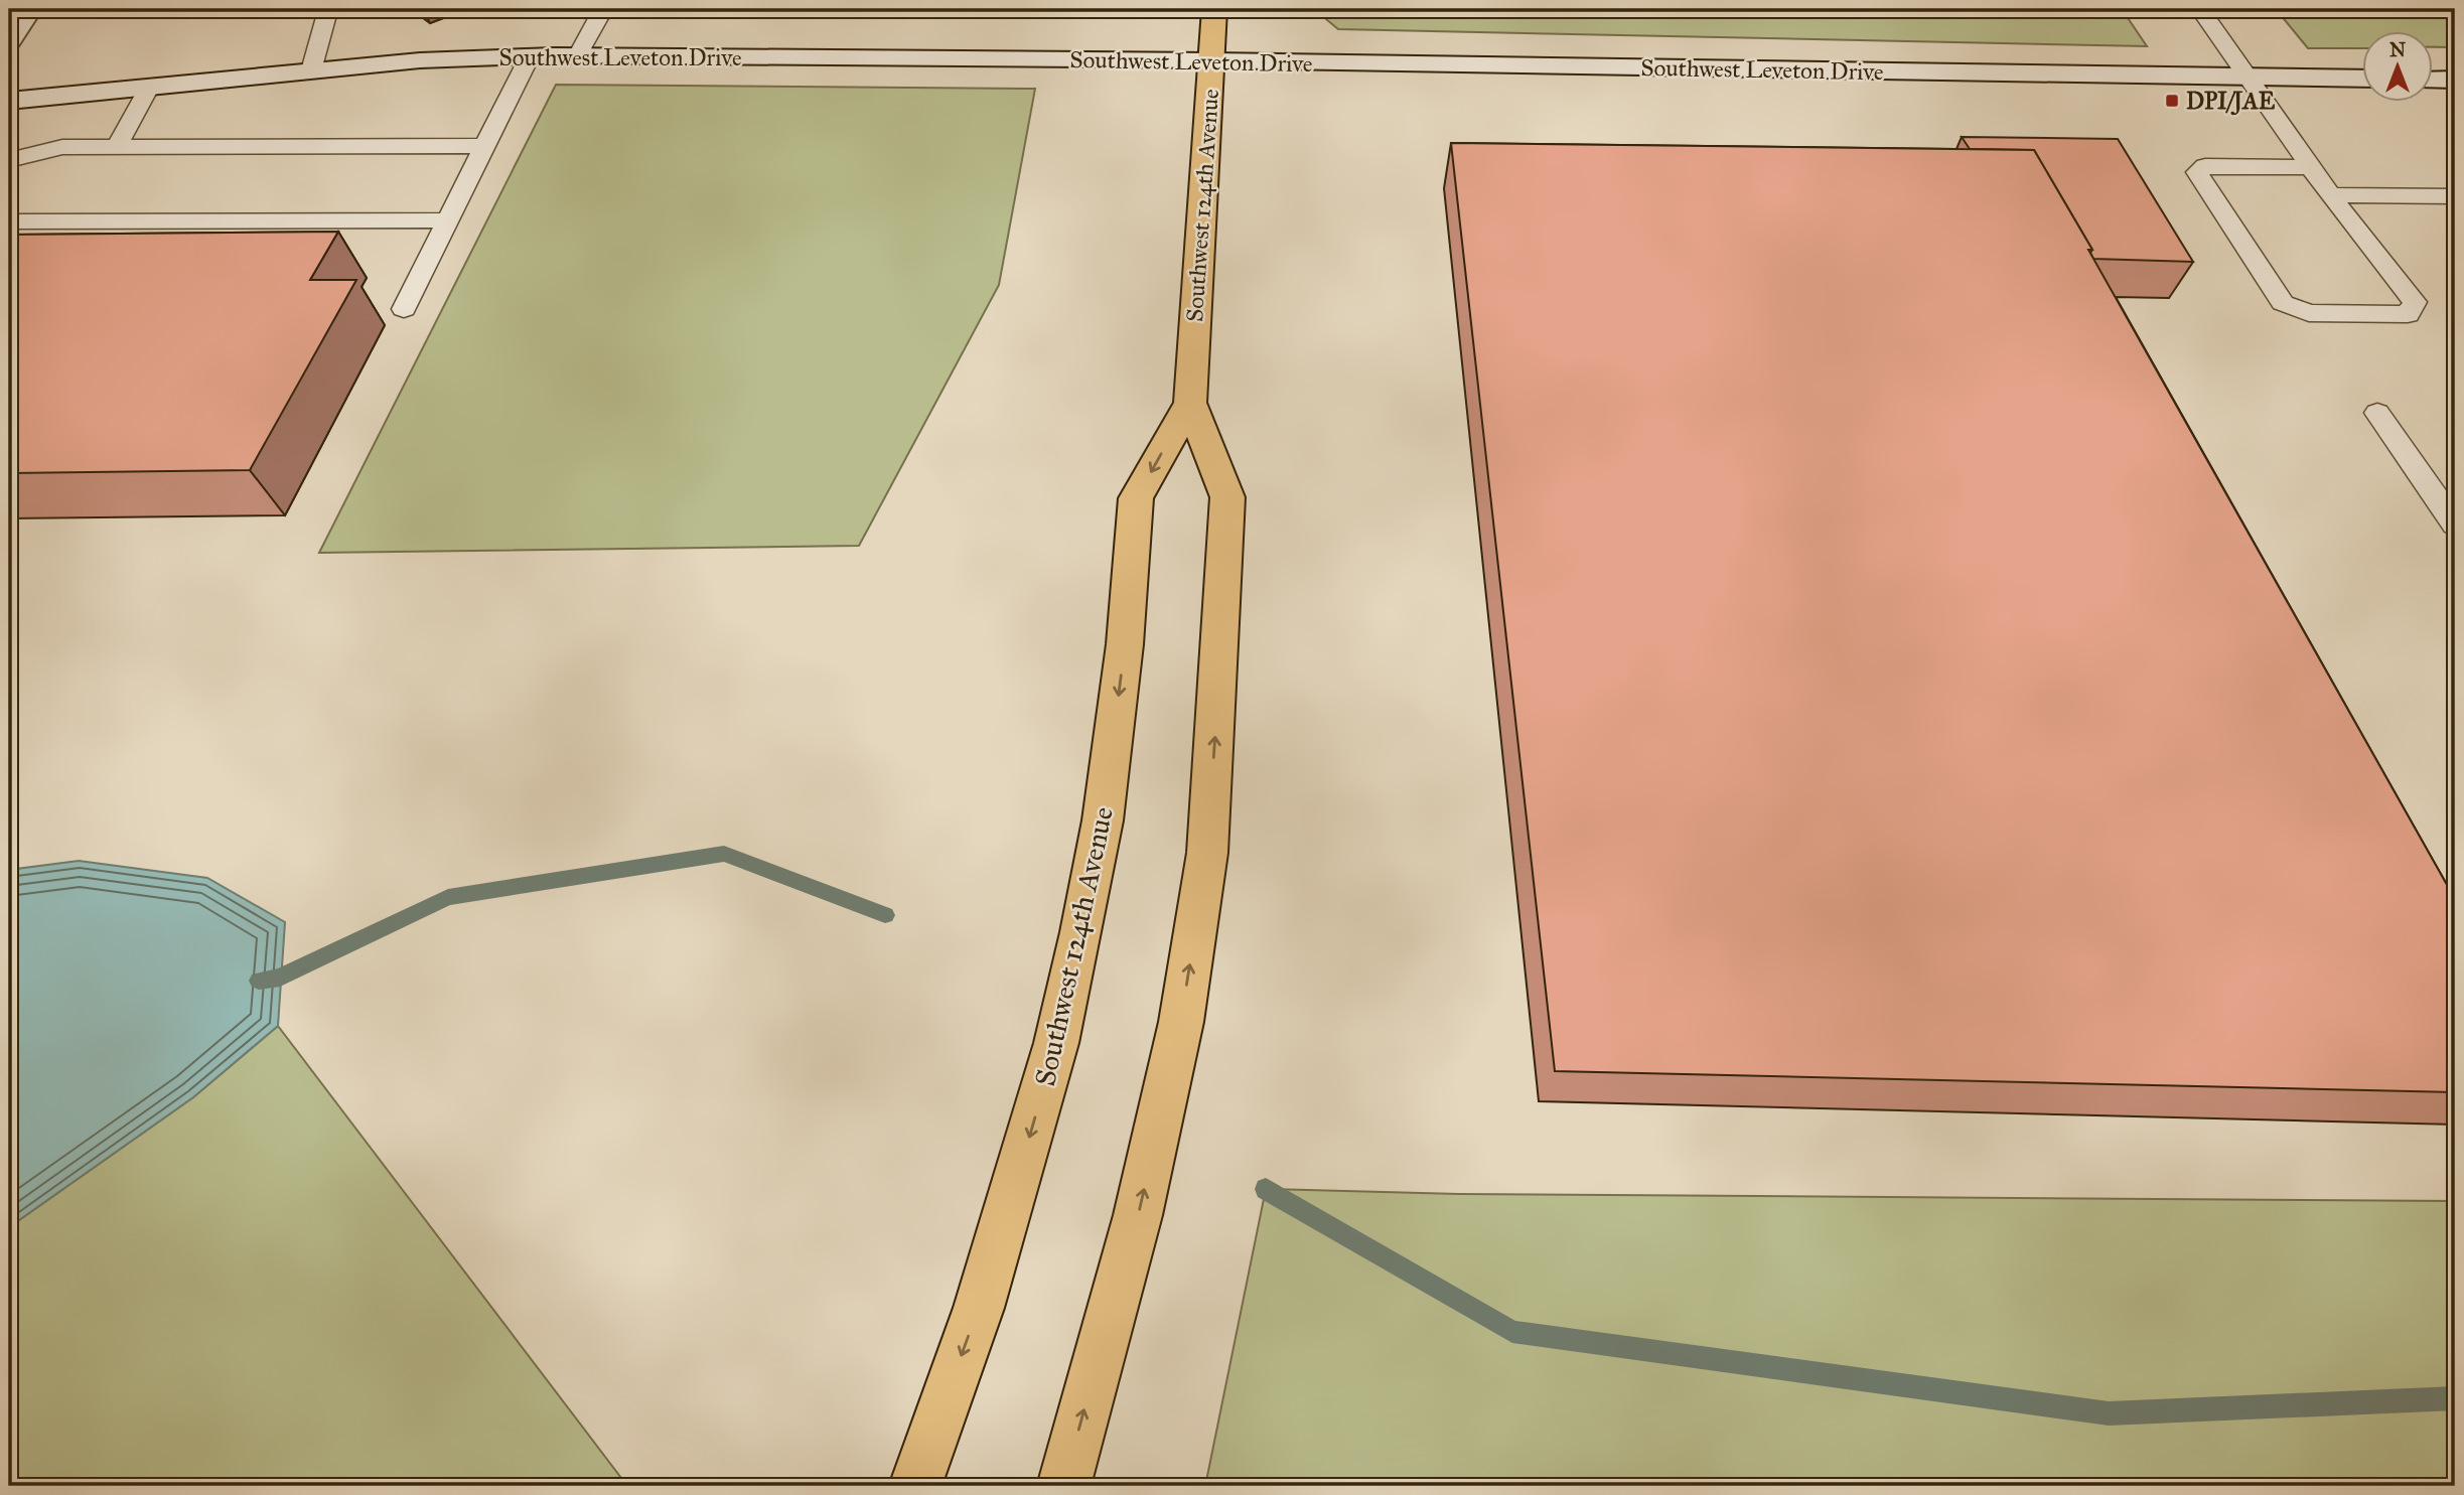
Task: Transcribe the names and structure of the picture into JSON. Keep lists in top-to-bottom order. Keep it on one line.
{"streets":{"main road":["Southwest 124th Avenue"],"street":["Southwest Leveton Drive"]},"crossings":[["Southwest Leveton Drive","Southwest 124th Avenue"]],"places":{"transit":["DPI/JAE"]},"north":"top"}
